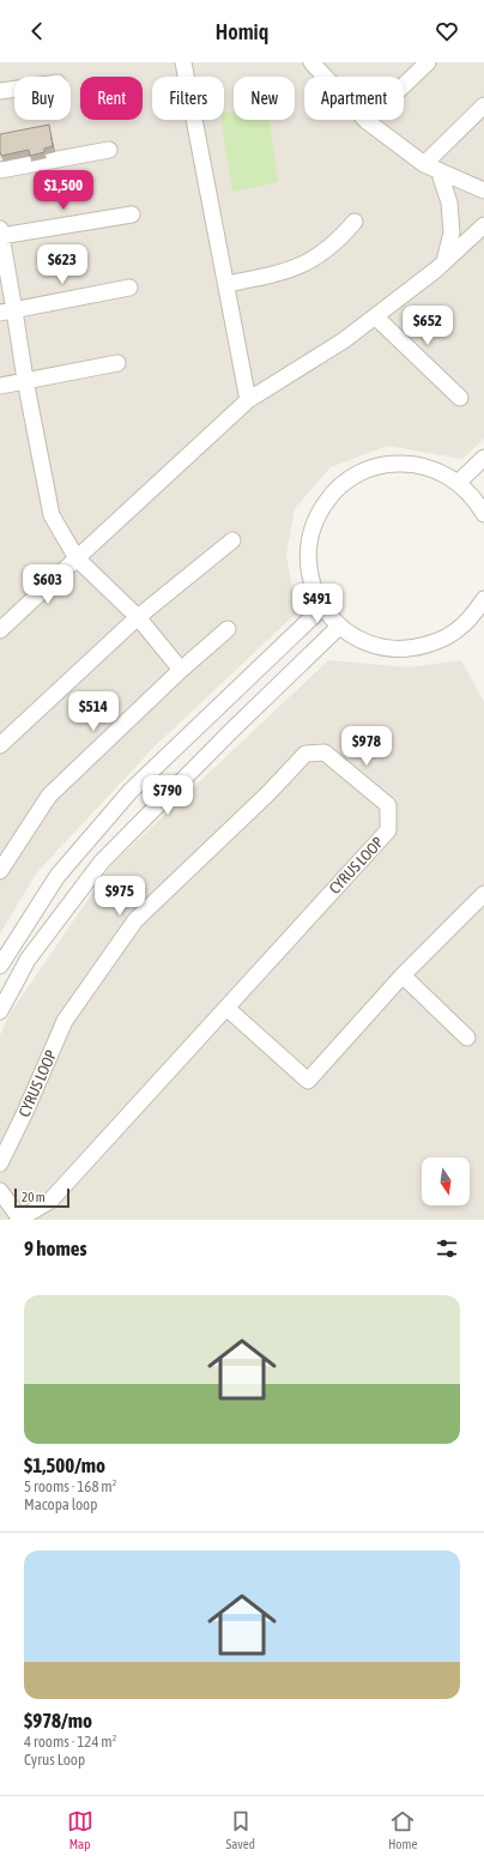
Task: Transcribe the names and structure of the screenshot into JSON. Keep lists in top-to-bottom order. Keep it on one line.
{"streets":{"street":["CYRUS LOOP"]},"scale_bar":"20 m","north":"bottom","page":{"header":"Homiq","chip":["Buy","Rent","Filters","New","Apartment"],"price":["$1,500","$623","$652","$603","$491","$514","$978","$790","$975"],"scale":"20 m","heading":"9 homes","list":[{"name":"$1,500/mo","note":"5 rooms · 168 m² · Macopa loop"},{"name":"$978/mo","note":"4 rooms · 124 m² · Cyrus Loop"}],"tabs":["Map","Saved","Home"]}}
